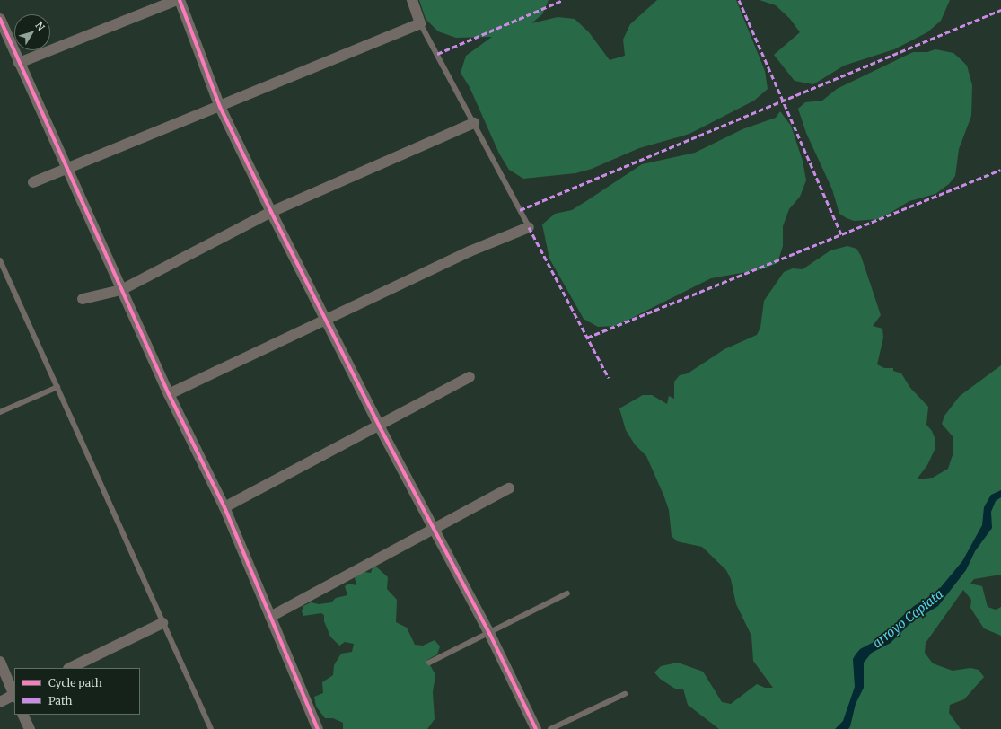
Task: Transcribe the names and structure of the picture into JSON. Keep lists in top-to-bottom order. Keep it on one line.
{"water":["arroyo Capiata"],"legend":["Cycle path","Path"],"north":"top right"}
